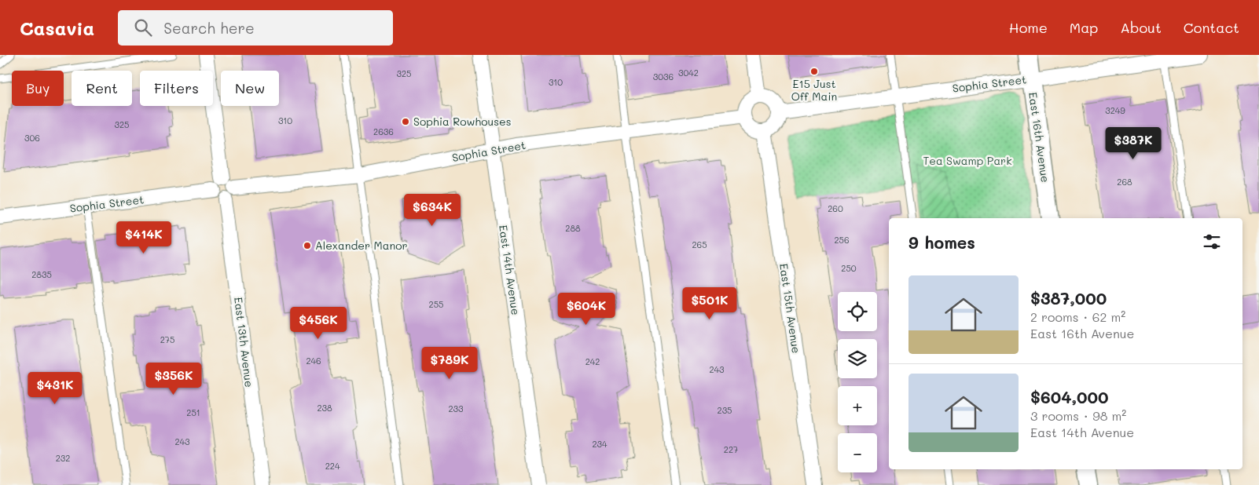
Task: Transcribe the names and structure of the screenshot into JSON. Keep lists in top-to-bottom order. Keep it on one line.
{"streets":{"street":["Sophia Street","East 16th Avenue","East 14th Avenue","East 15th Avenue","East 13th Avenue"]},"crossings":[["Sophia Street","East 16th Avenue"],["Sophia Street","East 14th Avenue"],["Sophia Street","East 15th Avenue"],["Sophia Street","East 13th Avenue"]],"parks":["Tea Swamp Park"],"places":["E15 Just Off Main","Sophia Rowhouses","Alexander Manor"],"house_numbers":["3042","325","3036","310","3249","310","325","2636","306","268","260","288","256","265","250","2835","255","275","246","242","243","238","233","235","251","243","234","227","232","224"],"page":{"header":"Casavia","search":"Search here","nav":["Home","Map","About","Contact"],"chip":["Buy","Rent","Filters","New"],"price":["$387K","$634K","$414K","$501K","$604K","$456K","$789K","$356K","$431K"],"heading":"9 homes","list":[{"name":"$387,000","note":"2 rooms · 62 m² · East 16th Avenue"},{"name":"$604,000","note":"3 rooms · 98 m² · East 14th Avenue"}],"map_buttons":["+","−"]}}
